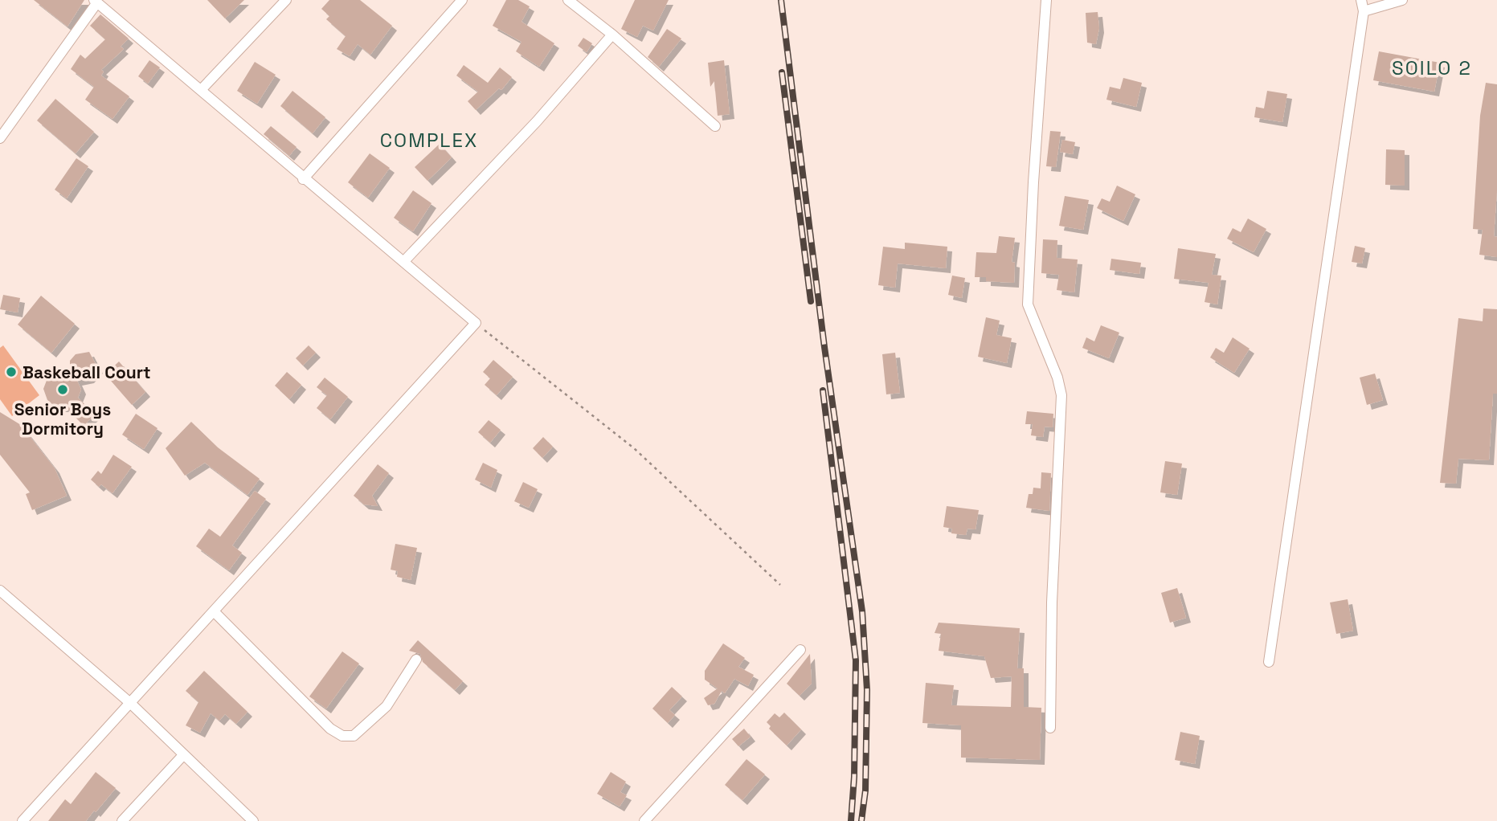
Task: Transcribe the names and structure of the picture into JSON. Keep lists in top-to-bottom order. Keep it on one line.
{"districts":["SOILO 2","COMPLEX"],"places":["Baskeball Court","Senior Boys Dormitory"]}
